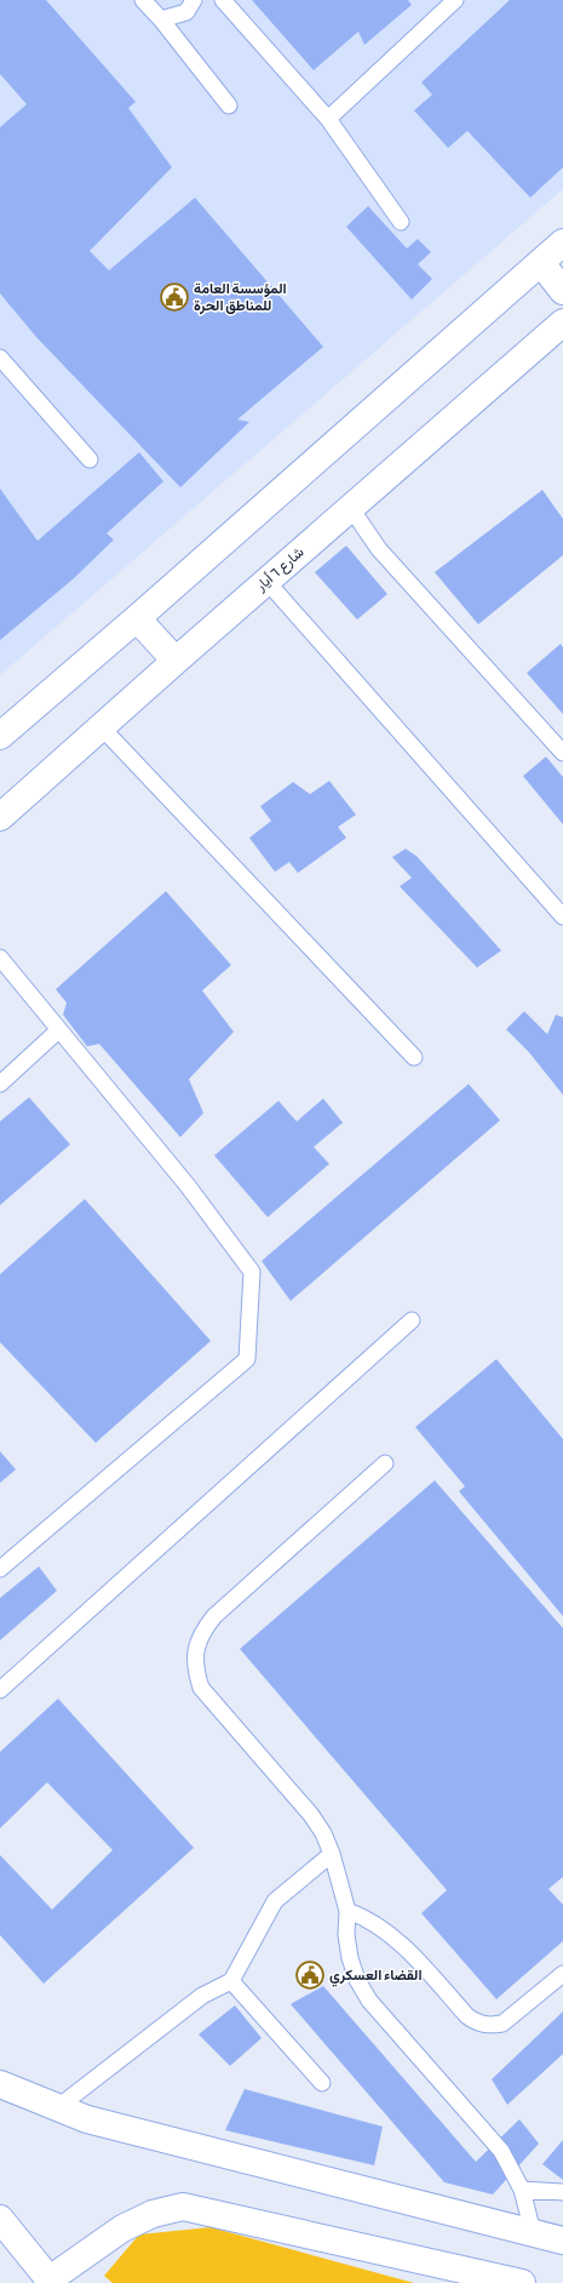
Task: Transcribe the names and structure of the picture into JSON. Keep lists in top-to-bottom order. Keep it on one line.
{"streets":{"main road":["شارع ٦ أيار"]},"places":{"public building":["المؤسسة العامة للمناطق الحرة","القضاء العسكري"]}}
